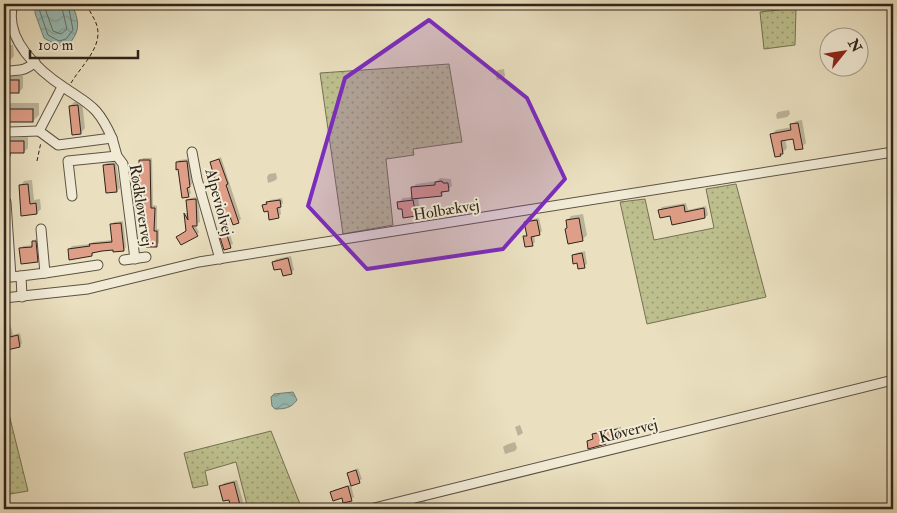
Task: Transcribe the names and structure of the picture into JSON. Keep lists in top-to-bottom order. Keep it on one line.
{"streets":{"street":["Alpeviolvej","Rødkløvervej","Holbækvej","Kløvervej"]},"crossings":[["Alpeviolvej","Holbækvej"]],"scale_bar":"100 m","north":"top right"}
